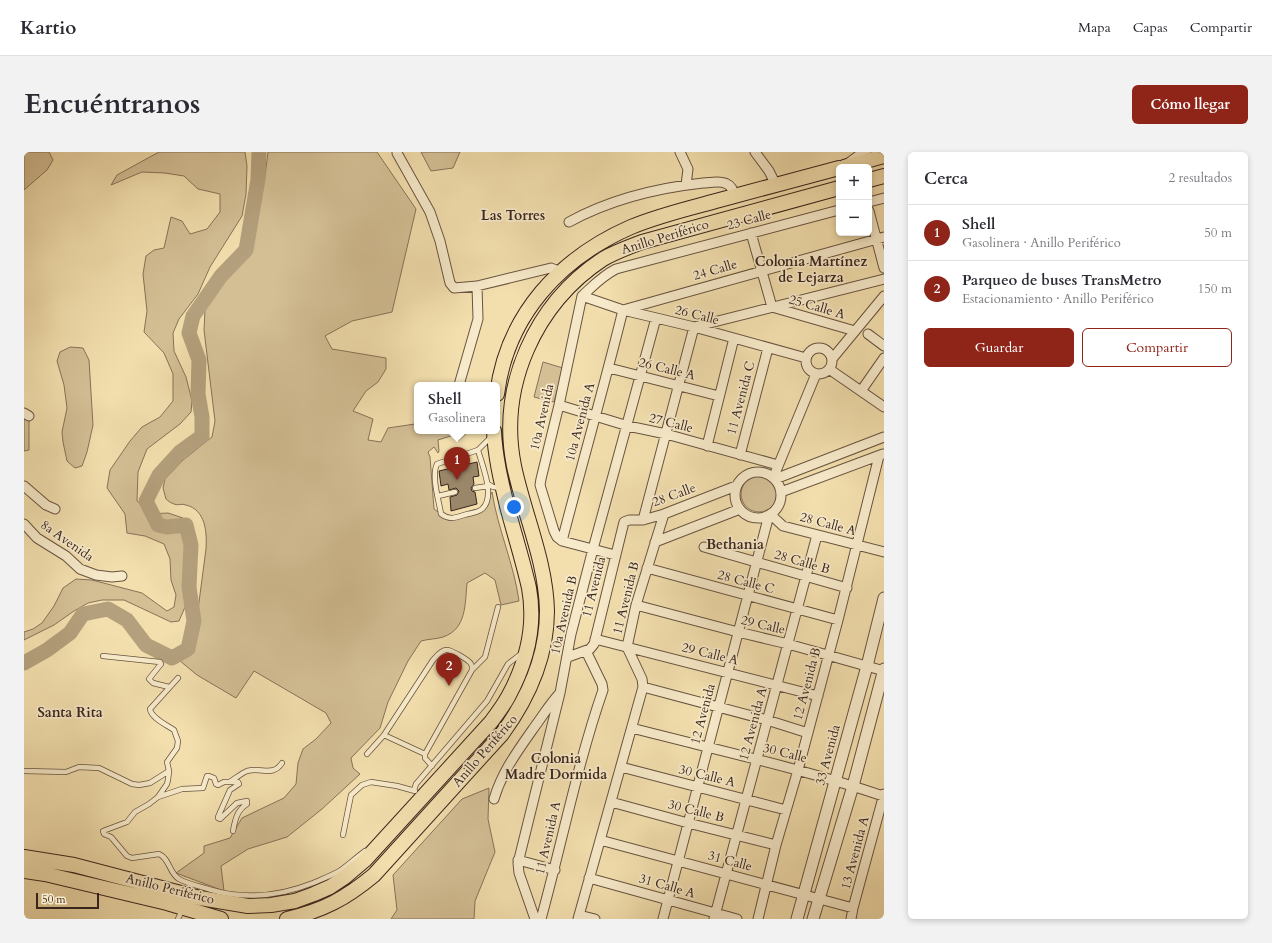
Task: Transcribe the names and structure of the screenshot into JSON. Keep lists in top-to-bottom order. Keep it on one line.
{"streets":{"highway":["Anillo Periférico"],"street":["23 Calle","24 Calle","25 Calle A","26 Calle","26 Calle A","11 Avenida C","10a Avenida","10a Avenida A","27 Calle","28 Calle","28 Calle A","8a Avenida","28 Calle B","28 Calle C","11 Avenida","11 Avenida B","10a Avenida B","29 Calle","29 Calle A","12 Avenida B","12 Avenida","12 Avenida A","30 Calle","33 Avenida","30 Calle A","30 Calle B","11 Avenida A","13 Avenida A","31 Calle","31 Calle A"]},"crossings":[["23 Calle","26 Calle"],["23 Calle","10a Avenida"],["24 Calle","26 Calle"],["24 Calle","10a Avenida A"],["26 Calle","11 Avenida C"],["26 Calle","10a Avenida"],["26 Calle","10a Avenida A"],["26 Calle","10a Avenida B"],["26 Calle A","10a Avenida A"],["26 Calle A","10a Avenida B"],["11 Avenida C","27 Calle"],["10a Avenida","10a Avenida A"],["10a Avenida","27 Calle"],["10a Avenida A","27 Calle"],["27 Calle","10a Avenida B"],["28 Calle","28 Calle A"],["28 Calle","11 Avenida"],["28 Calle","11 Avenida B"],["28 Calle","12 Avenida"],["28 Calle A","12 Avenida B"],["28 Calle A","12 Avenida"],["28 Calle A","12 Avenida A"],["28 Calle B","12 Avenida B"],["28 Calle B","12 Avenida"],["28 Calle B","12 Avenida A"],["28 Calle C","11 Avenida B"],["28 Calle C","12 Avenida B"],["28 Calle C","12 Avenida"],["28 Calle C","12 Avenida A"],["11 Avenida","29 Calle A"],["11 Avenida","11 Avenida A"],["11 Avenida B","29 Calle"],["11 Avenida B","29 Calle A"],["29 Calle","12 Avenida B"],["29 Calle","12 Avenida"],["29 Calle","12 Avenida A"],["29 Calle","33 Avenida"],["29 Calle A","12 Avenida B"],["29 Calle A","12 Avenida"],["29 Calle A","12 Avenida A"],["12 Avenida B","30 Calle"],["12 Avenida B","30 Calle A"],["12 Avenida B","30 Calle B"],["12 Avenida B","31 Calle"],["12 Avenida","30 Calle"],["12 Avenida","30 Calle A"],["12 Avenida","30 Calle B"],["12 Avenida","31 Calle"],["12 Avenida","31 Calle A"],["12 Avenida A","30 Calle"],["12 Avenida A","30 Calle A"],["12 Avenida A","30 Calle B"],["12 Avenida A","31 Calle"],["12 Avenida A","31 Calle A"],["30 Calle","33 Avenida"],["30 Calle","13 Avenida A"],["33 Avenida","31 Calle"],["13 Avenida A","31 Calle"]],"districts":["Las Torres","Colonia Martínez de Lejarza","Bethania","Santa Rita","Colonia Madre Dormida"],"scale_bar":"50 m","page":{"header":"Kartio","nav":["Mapa","Capas","Compartir"],"title":"Encuéntranos","buttons":["Cómo llegar",["Guardar","Compartir"]],"heading":["Cerca","2 resultados"],"map_buttons":["+","−"],"list":[{"mark":"1","name":"Shell","note":"Gasolinera · Anillo Periférico","value":"50 m"},{"mark":"2","name":"Parqueo de buses TransMetro","note":"Estacionamiento · Anillo Periférico","value":"150 m"}],"popup":["Shell","Gasolinera"],"pins":["1","2"],"scale":"50 m"}}
